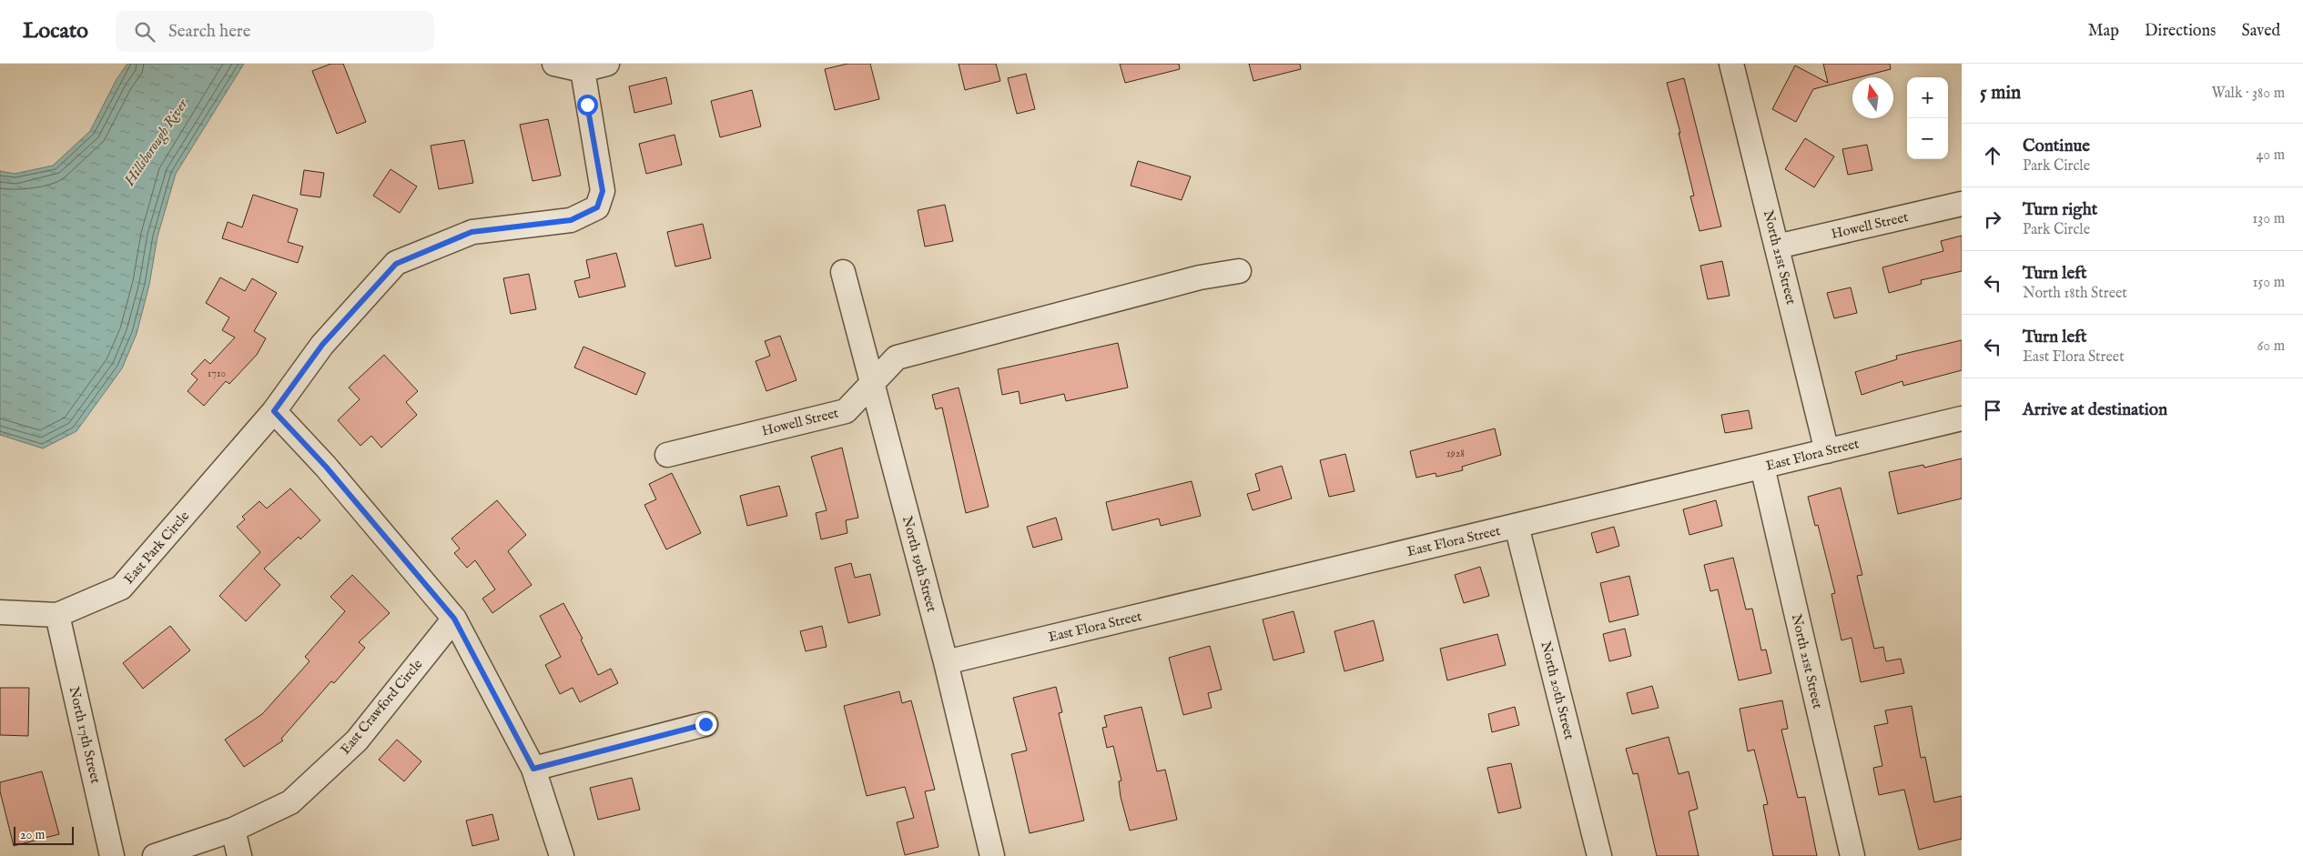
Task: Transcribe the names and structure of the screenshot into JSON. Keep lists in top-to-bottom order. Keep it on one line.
{"streets":{"street":["Howell Street","North 21st Street","East Flora Street","East Park Circle","North 19th Street","North 20th Street","East Crawford Circle","North 17th Street"]},"crossings":[["Howell Street","North 21st Street"],["Howell Street","North 19th Street"],["North 21st Street","East Flora Street"],["East Flora Street","North 19th Street"],["East Flora Street","North 20th Street"],["East Park Circle","North 17th Street"]],"water":["Hillsborough River"],"house_numbers":["1710","1928"],"scale_bar":"20 m","north":"top","page":{"header":"Locato","search":"Search here","nav":["Map","Directions","Saved"],"heading":["5 min","Walk · 380 m"],"map_buttons":["+","−"],"list":[["Continue","Park Circle","40 m"],["Turn right","Park Circle","130 m"],["Turn left","North 18th Street","150 m"],["Turn left","East Flora Street","60 m"],"Arrive at destination"],"scale":"20 m"}}
